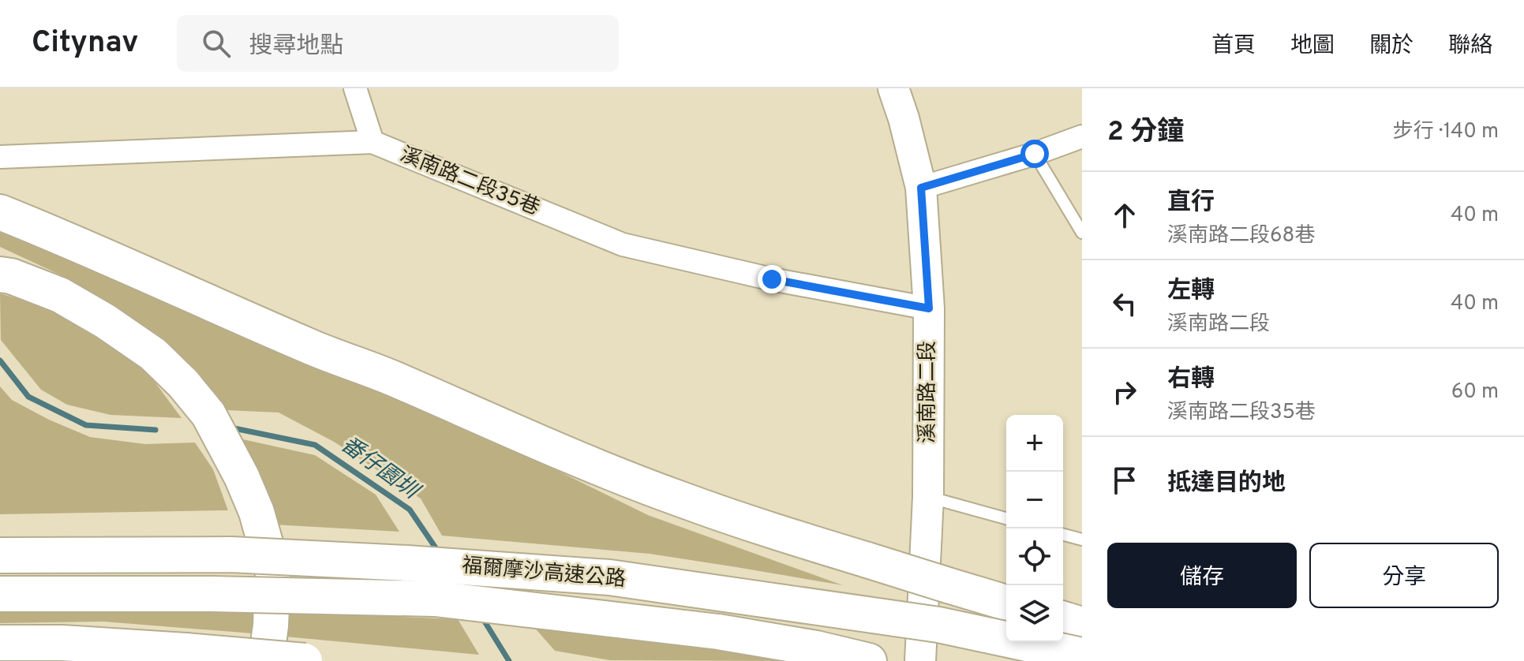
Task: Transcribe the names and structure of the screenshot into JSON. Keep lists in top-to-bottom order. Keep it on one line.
{"streets":{"highway":["福爾摩沙高速公路"],"main road":["溪南路二段"],"street":["溪南路二段35巷"]},"crossings":[["溪南路二段35巷","溪南路二段"]],"water":["番仔園圳"],"page":{"header":"Citynav","search":"搜尋地點","nav":["首頁","地圖","關於","聯絡"],"heading":["2 分鐘","步行 · 140 m"],"list":[["直行","溪南路二段68巷","40 m"],["左轉","溪南路二段","40 m"],["右轉","溪南路二段35巷","60 m"],"抵達目的地"],"map_buttons":["+","−"],"buttons":["儲存","分享"]}}
